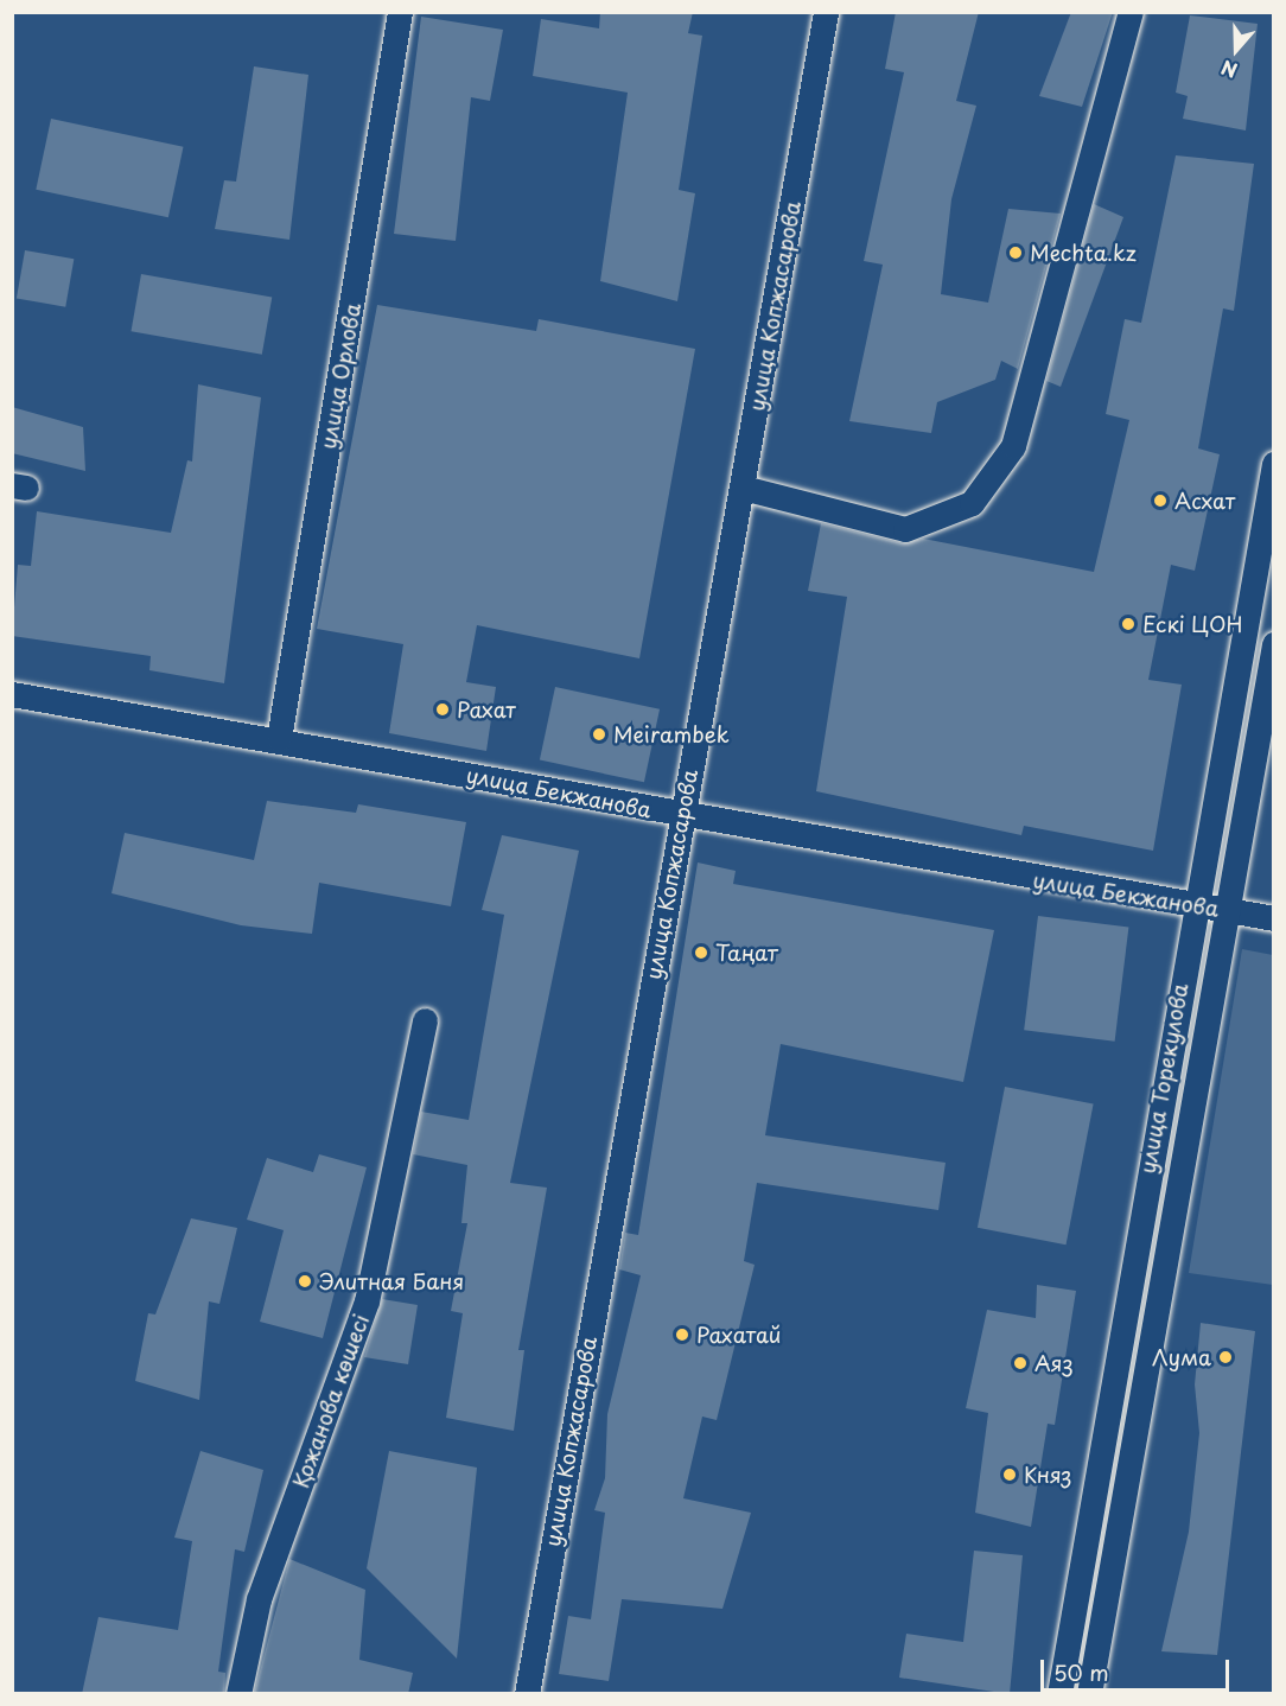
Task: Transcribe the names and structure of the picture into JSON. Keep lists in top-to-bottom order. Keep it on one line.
{"streets":{"street":["улица Копжасарова","улица Орлова","улица Бекжанова","улица Торекулова","Қожанова көшесі"]},"crossings":[["улица Копжасарова","улица Бекжанова"],["улица Орлова","улица Бекжанова"],["улица Бекжанова","улица Торекулова"]],"places":["Mechta.kz","Асхат","Ескі ЦОН","Рахат","Meirambek","Таңат","Элитная Баня","Рахатай","Лума","Аяз","Княз"],"scale_bar":"50 m","north":"bottom"}
